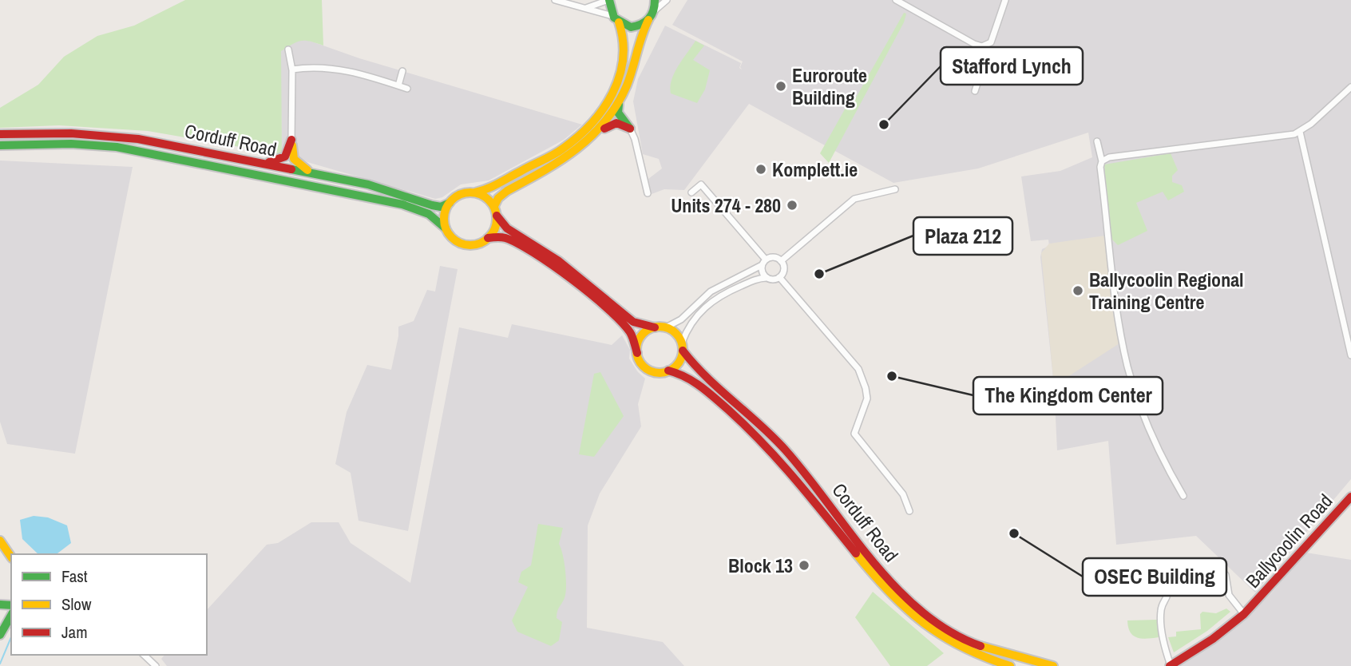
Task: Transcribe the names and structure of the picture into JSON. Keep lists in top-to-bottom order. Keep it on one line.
{"streets":{"street":["Corduff Road","Ballycoolin Road"]},"places":["Euroroute Building","Stafford Lynch","Komplett.ie","Units 274 - 280","Plaza 212","Ballycoolin Regional Training Centre","The Kingdom Center","OSEC Building","Block 13"],"legend":["Fast","Slow","Jam"]}
